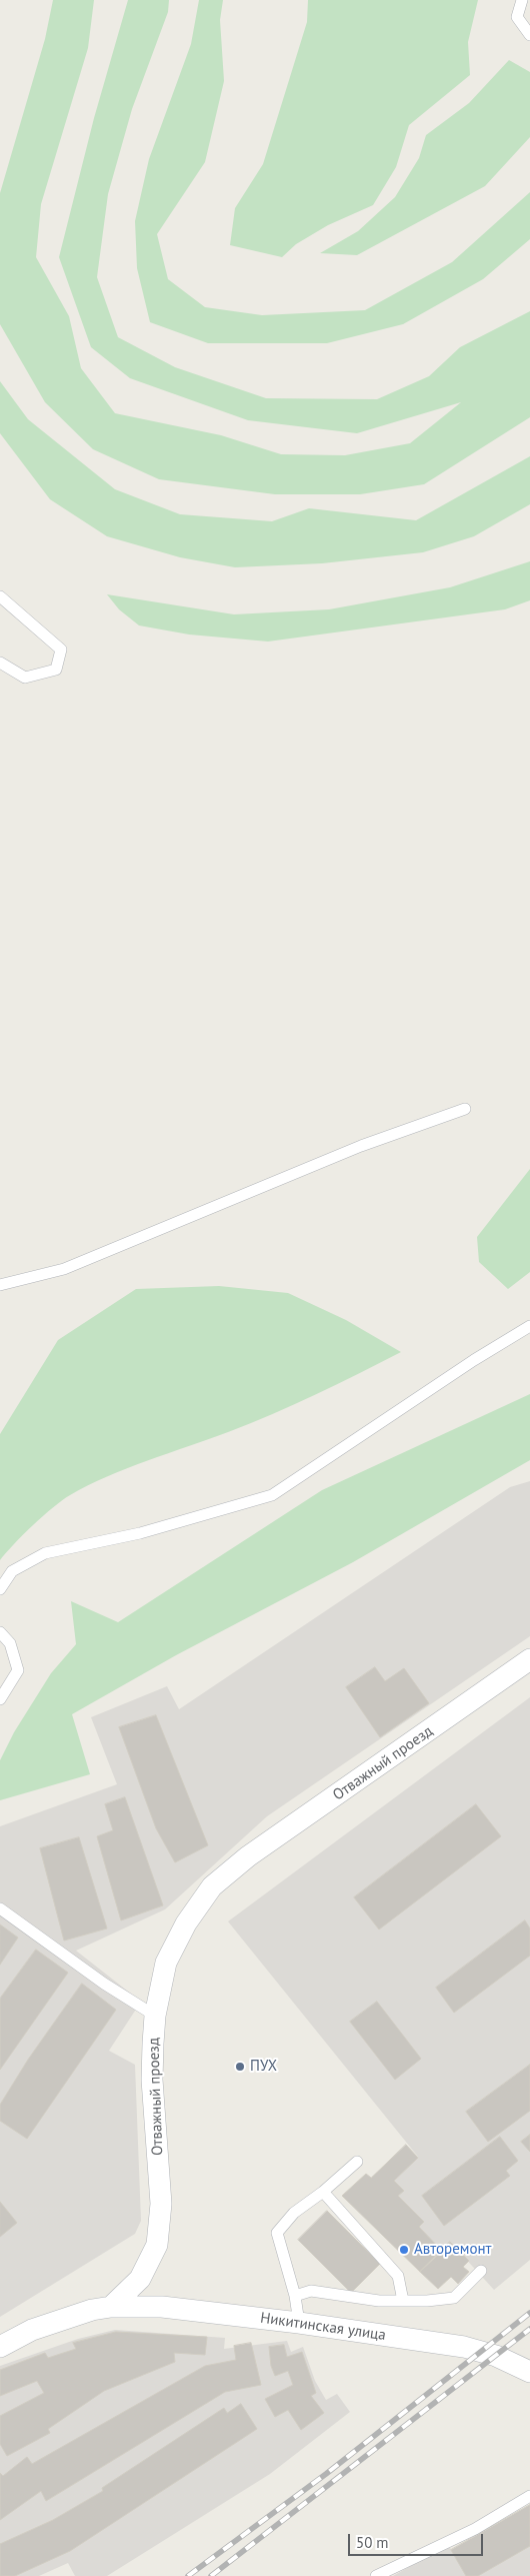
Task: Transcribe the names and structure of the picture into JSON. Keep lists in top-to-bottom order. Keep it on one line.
{"streets":{"street":["Отважный проезд","Никитинская улица"]},"crossings":[["Отважный проезд","Никитинская улица"]],"places":["ПУХ","Авторемонт"],"scale_bar":"50 m"}
